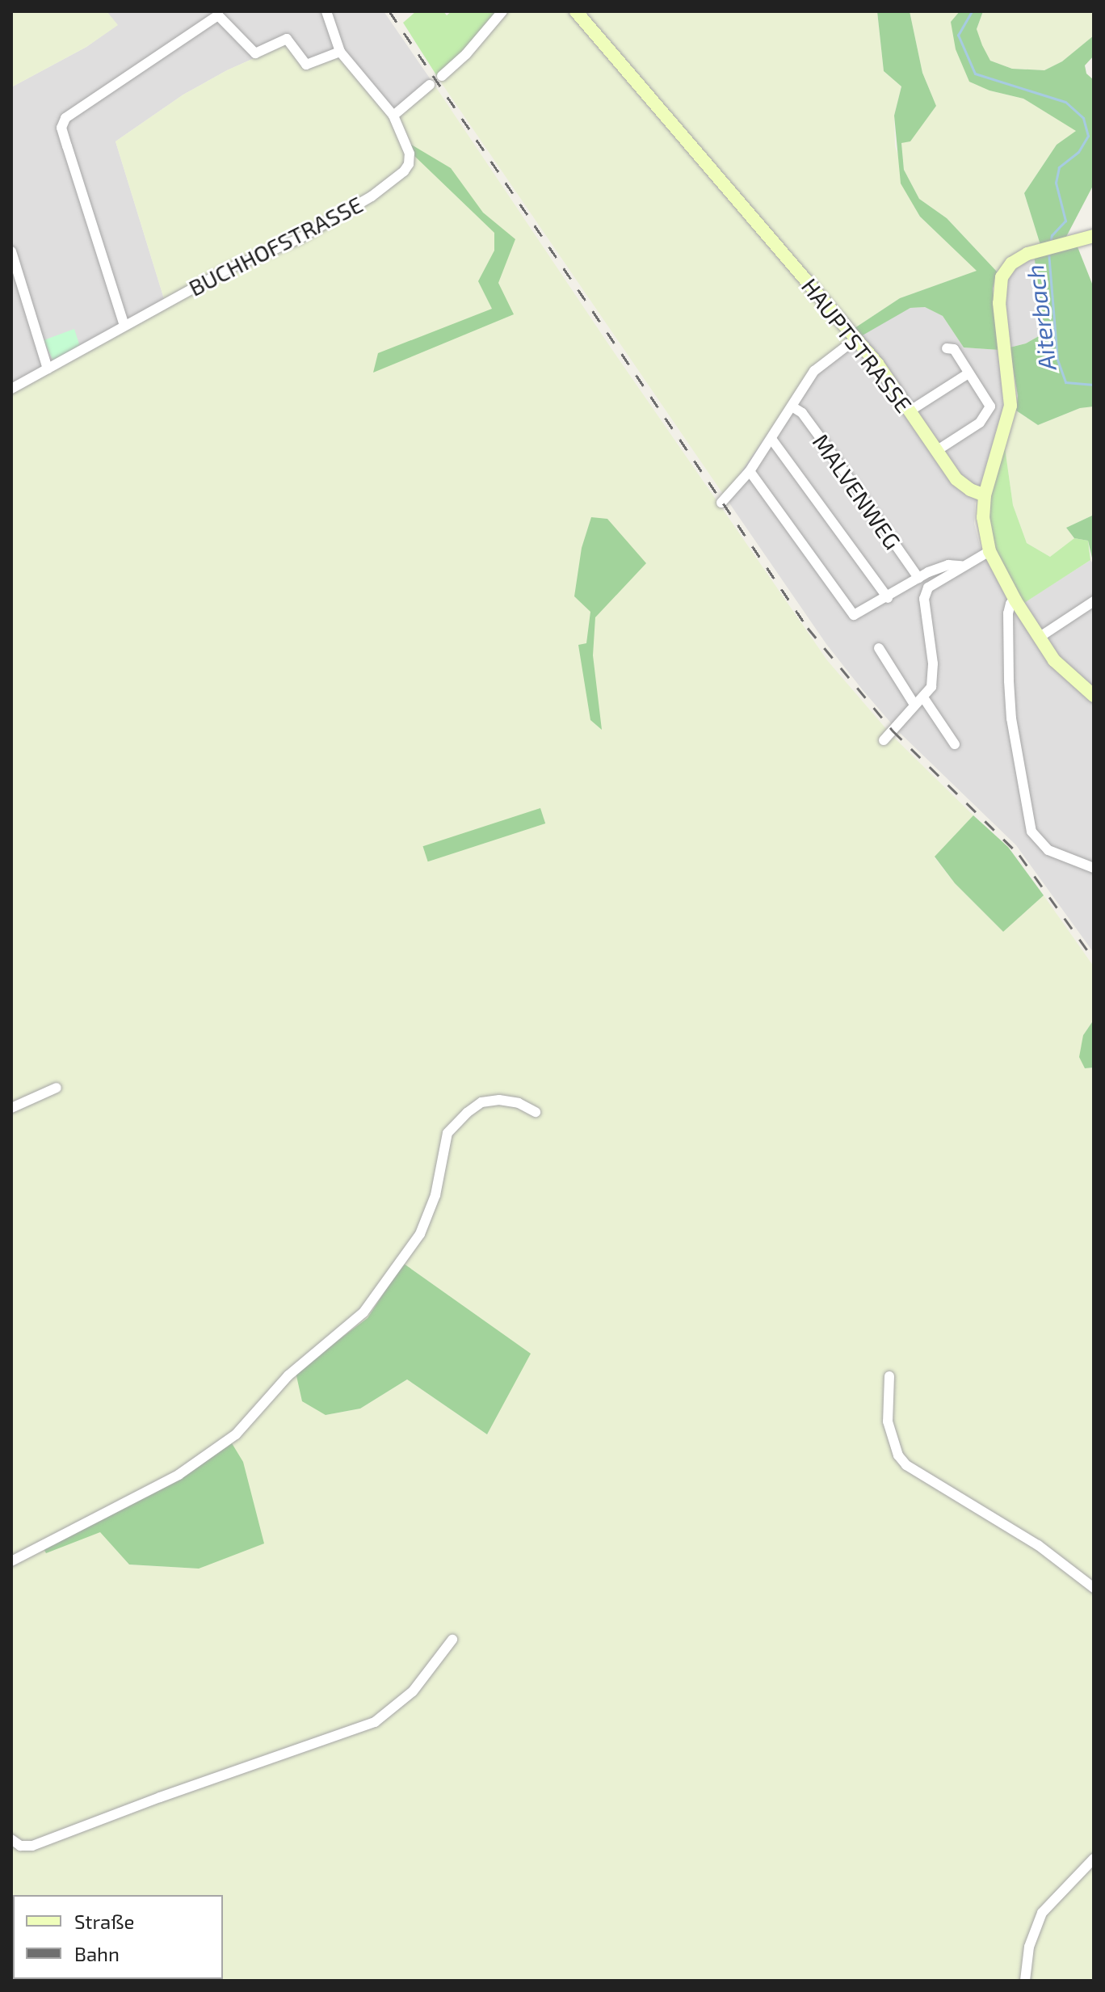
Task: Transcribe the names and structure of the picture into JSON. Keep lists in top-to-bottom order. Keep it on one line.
{"streets":{"street":["BUCHHOFSTRASSE","HAUPTSTRASSE","MALVENWEG"]},"water":["Aiterbach"],"legend":["Straße","Bahn"]}
